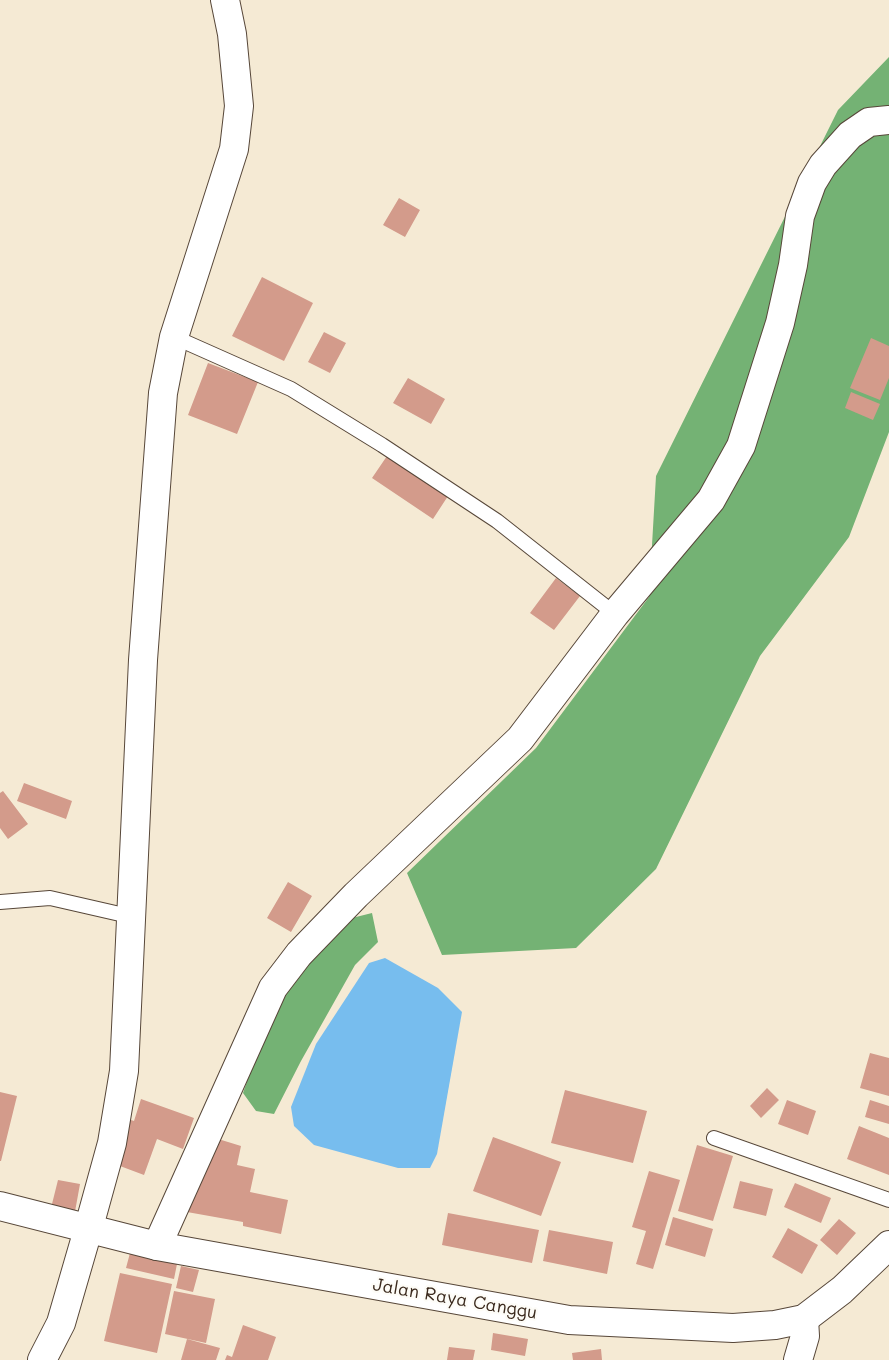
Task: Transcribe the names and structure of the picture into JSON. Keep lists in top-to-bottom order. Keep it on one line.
{"streets":{"street":["Jalan Raya Canggu"]}}
